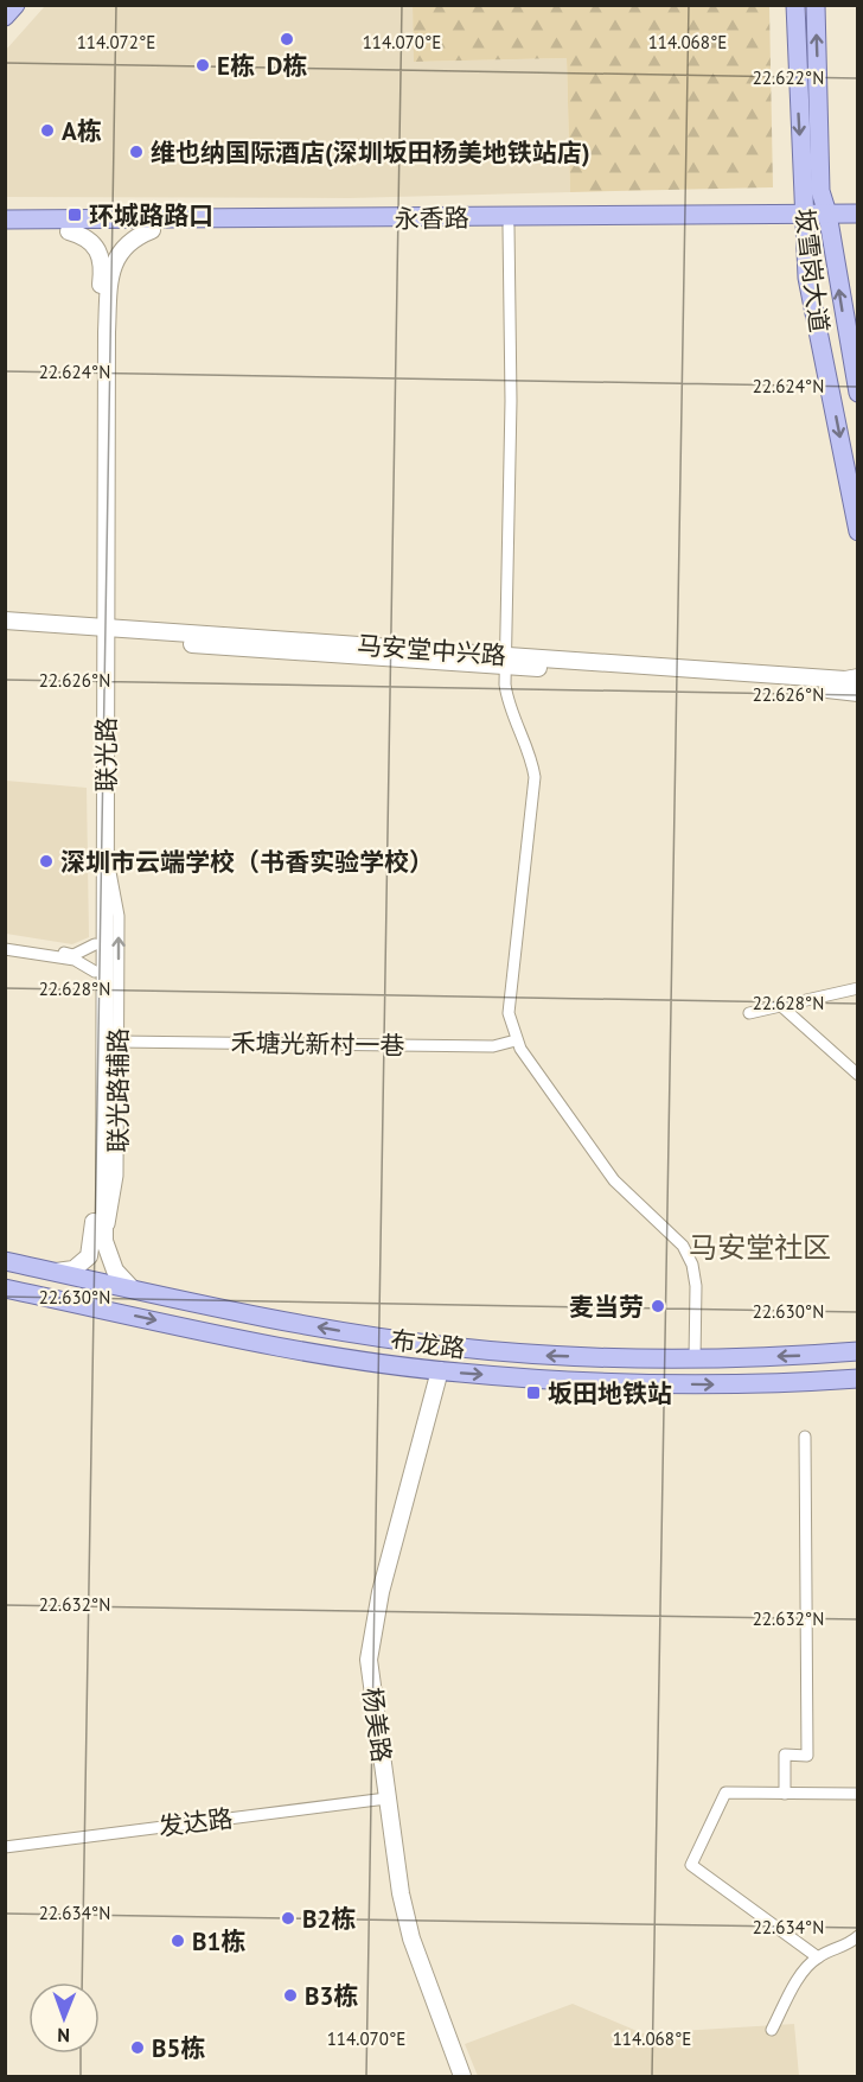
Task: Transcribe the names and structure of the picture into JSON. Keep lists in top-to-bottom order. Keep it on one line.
{"streets":{"main road":["永香路","坂雪岗大道","布龙路"],"street":["马安堂中兴路","联光路","禾塘光新村一巷","联光路辅路","杨美路","发达路"]},"crossings":[["永香路","坂雪岗大道"],["永香路","联光路"],["马安堂中兴路","联光路"],["联光路","联光路辅路"],["联光路","布龙路"],["禾塘光新村一巷","联光路辅路"],["布龙路","杨美路"],["杨美路","发达路"]],"one_way":["联光路辅路"],"districts":["马安堂社区"],"places":{"other":["D栋","E栋","A栋","维也纳国际酒店(深圳坂田杨美地铁站店)","深圳市云端学校（书香实验学校）","麦当劳","B2栋","B1栋","B3栋","B5栋"],"transit":["环城路路口","坂田地铁站"]},"north":"bottom","coordinates":["114.072°E","114.070°E","114.068°E","22.622°N","22.624°N","22.626°N","22.628°N","22.630°N","22.632°N","22.634°N"]}
